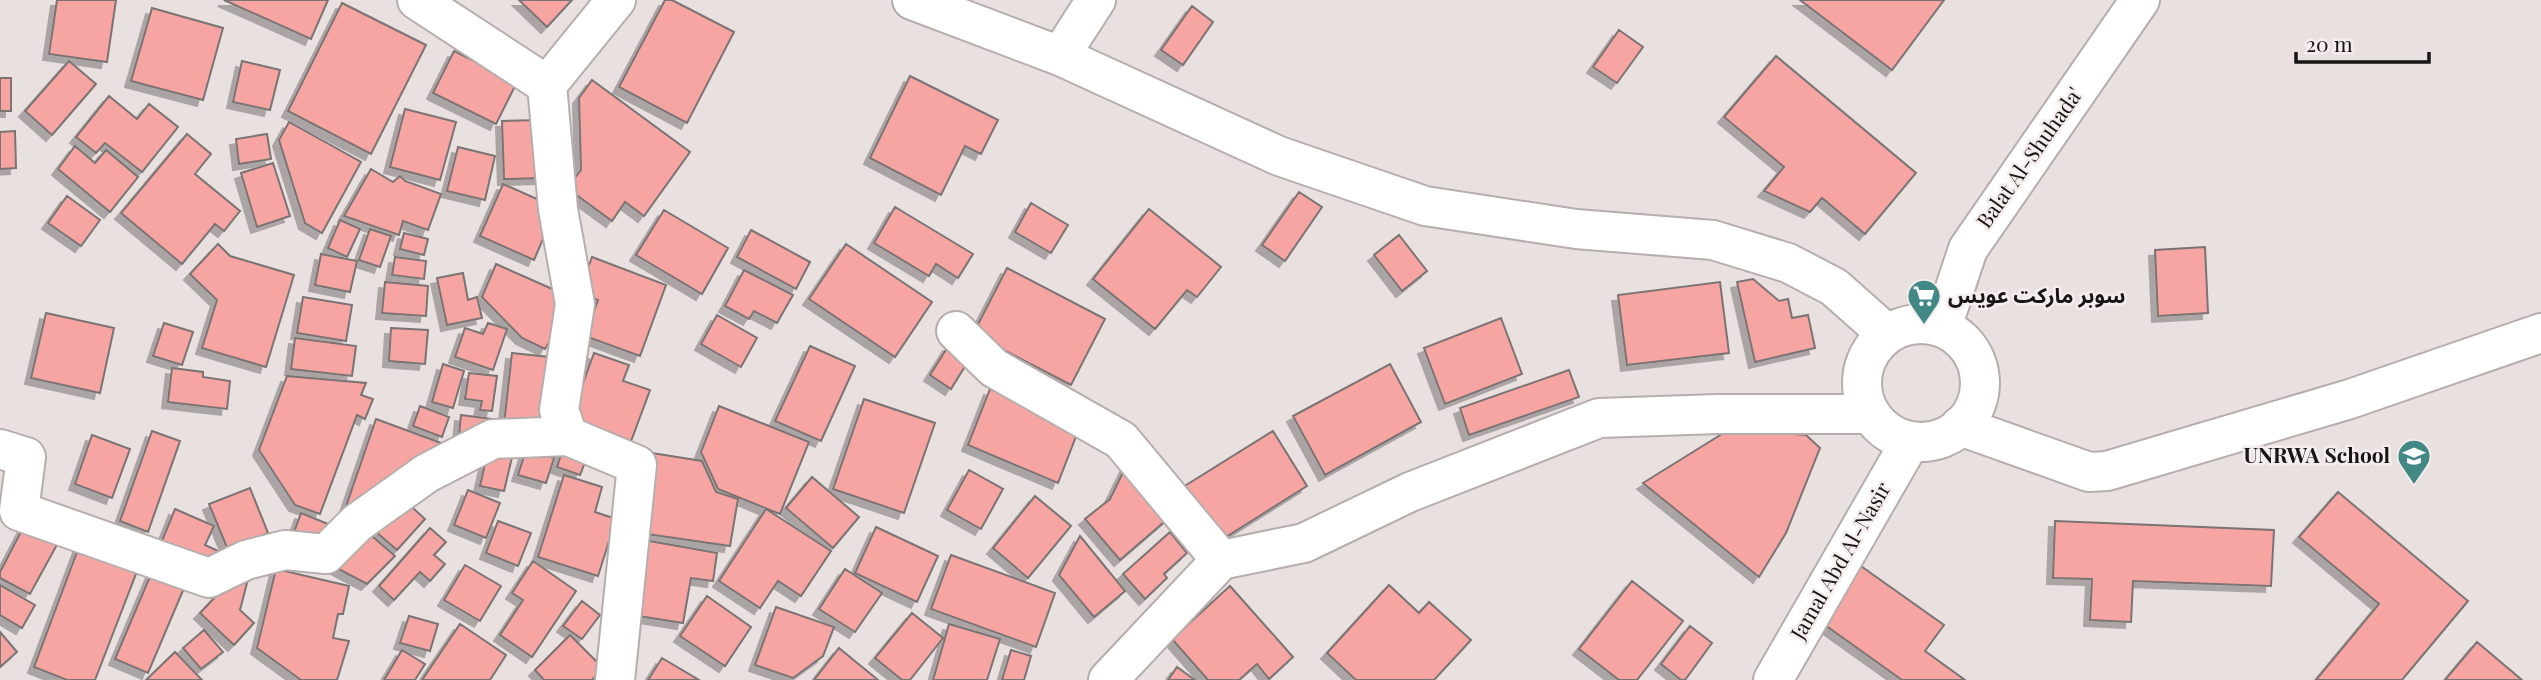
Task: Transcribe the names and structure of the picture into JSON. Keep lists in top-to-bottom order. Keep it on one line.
{"streets":{"street":["Balat Al-Shuhada'","Jamal Abd Al-Nasir"]},"crossings":[["Balat Al-Shuhada'","Jamal Abd Al-Nasir"]],"places":{"supermarket":["سوبر ماركت عويس"],"school or university":["UNRWA School"]},"scale_bar":"20 m"}
